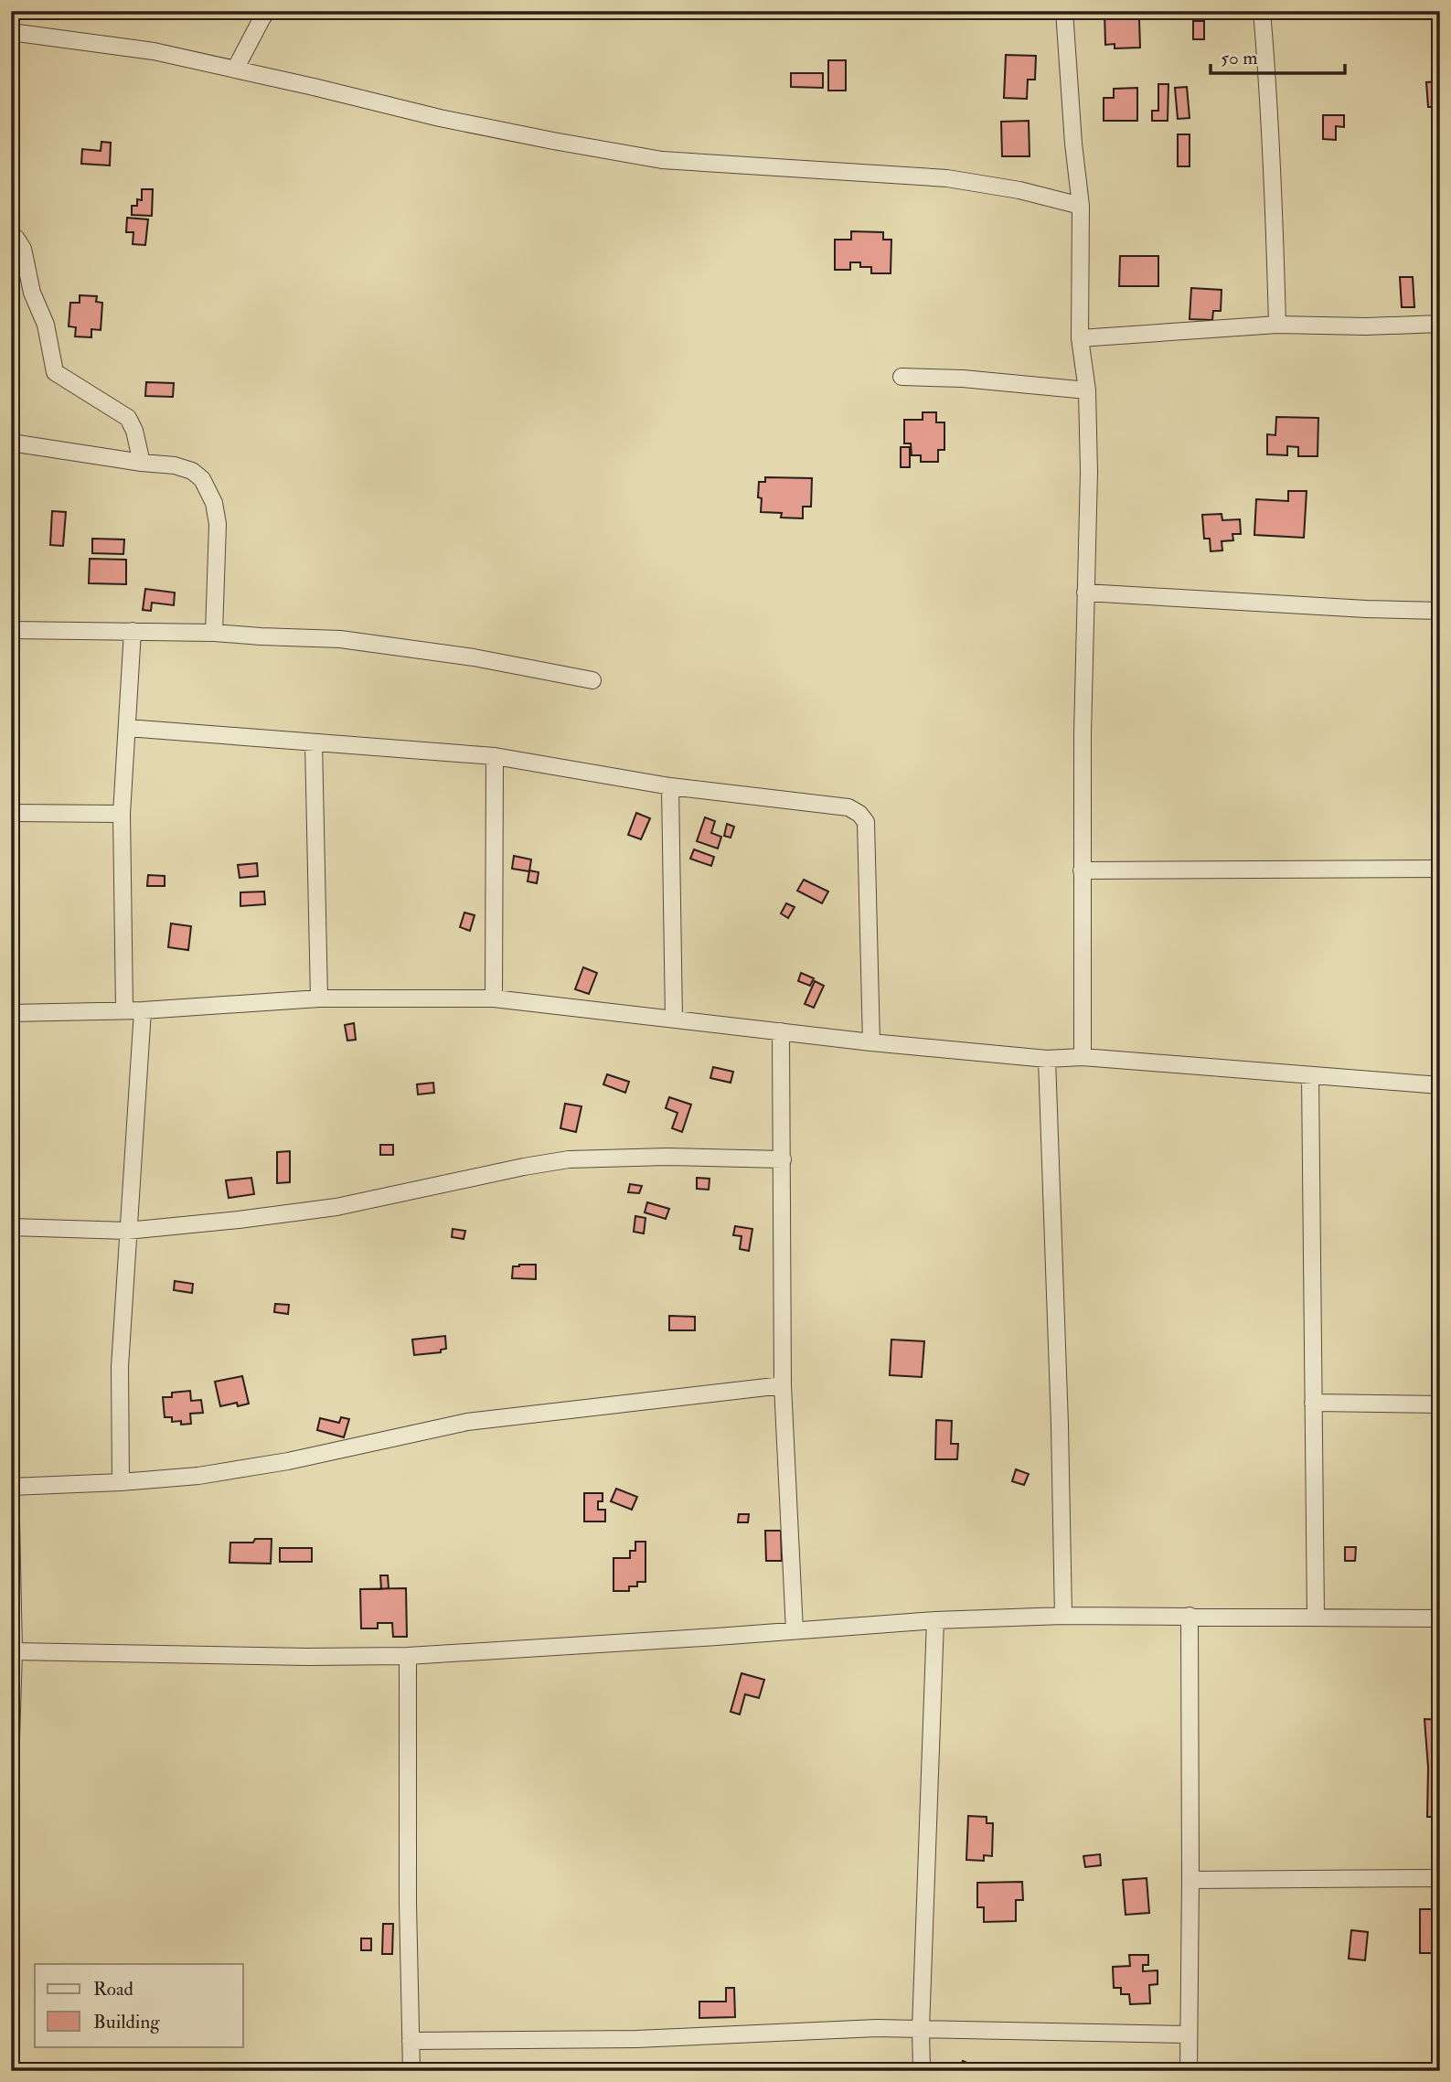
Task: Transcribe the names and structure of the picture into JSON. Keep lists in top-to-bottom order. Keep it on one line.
{"legend":["Road","Building"],"scale_bar":"50 m"}
